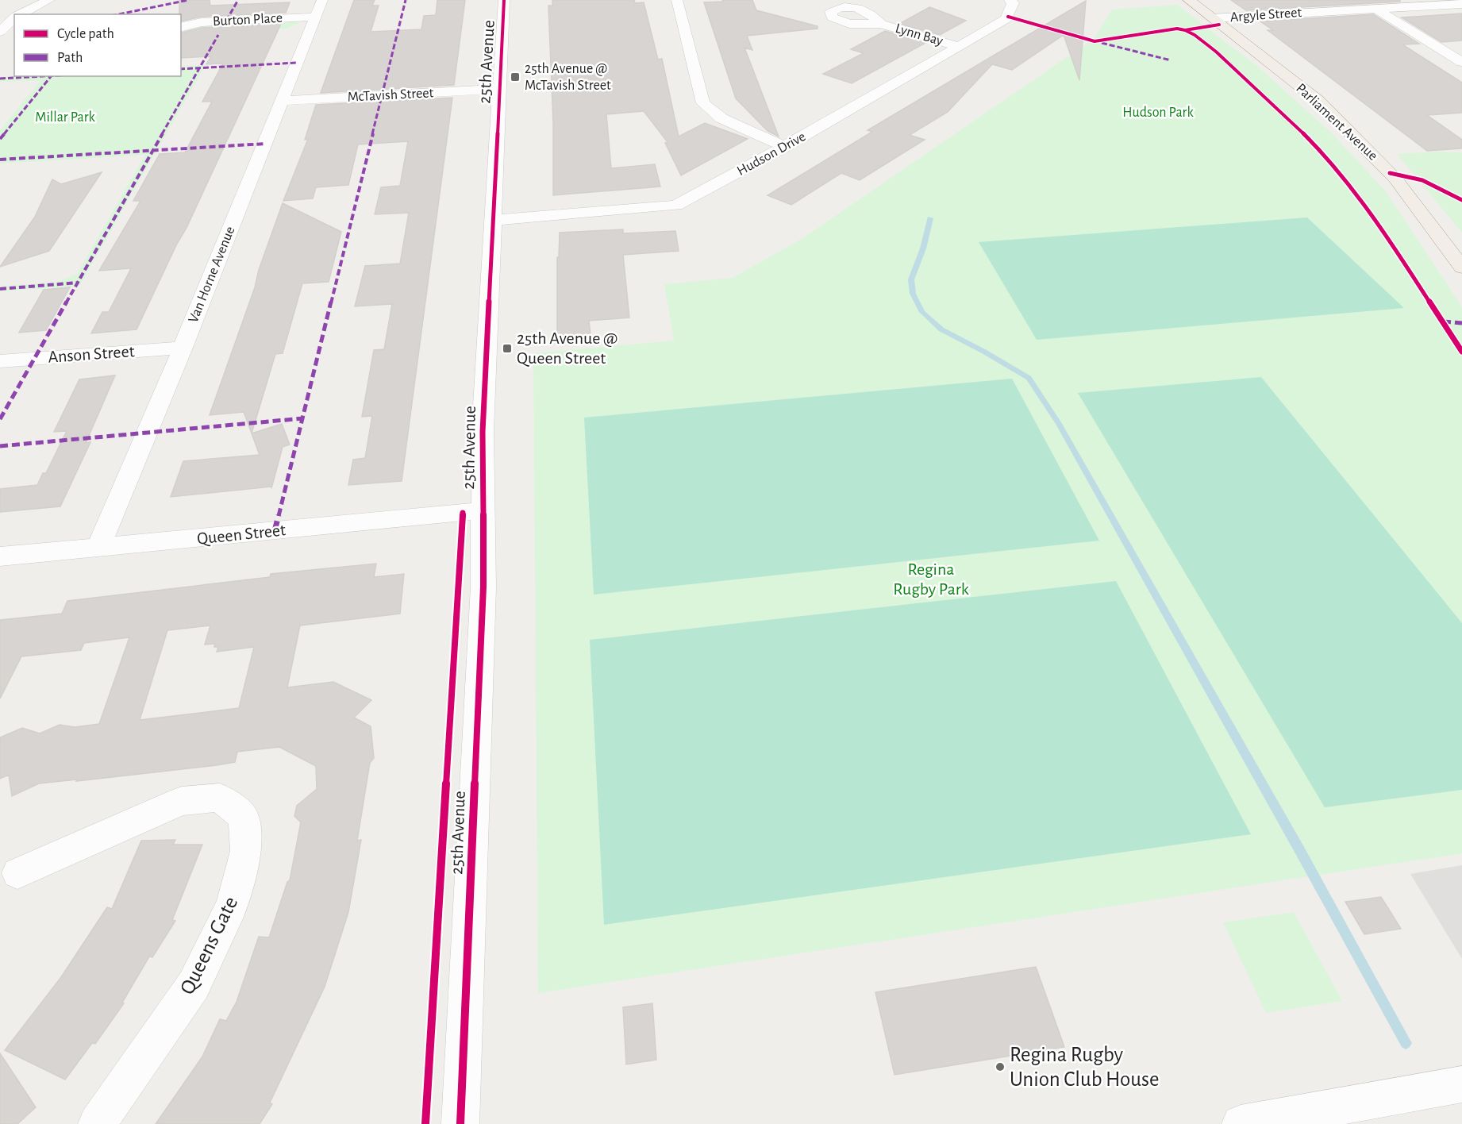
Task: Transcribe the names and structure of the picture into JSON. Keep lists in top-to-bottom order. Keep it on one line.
{"streets":{"main road":["Parliament Avenue"],"street":["Argyle Street","Burton Place","Lynn Bay","25th Avenue","McTavish Street","Hudson Drive","Van Horne Avenue","Anson Street","Queen Street","Queens Gate"]},"crossings":[["Argyle Street","Parliament Avenue"],["Burton Place","Van Horne Avenue"],["Lynn Bay","Hudson Drive"],["25th Avenue","McTavish Street"],["25th Avenue","Hudson Drive"],["25th Avenue","Queen Street"],["McTavish Street","Van Horne Avenue"],["Van Horne Avenue","Anson Street"],["Van Horne Avenue","Queen Street"]],"parks":["Hudson Park","Millar Park","Regina Rugby Park"],"places":{"transit":["25th Avenue @ McTavish Street","25th Avenue @ Queen Street"],"other":["Regina Rugby Union Club House"]},"legend":["Cycle path","Path"]}
